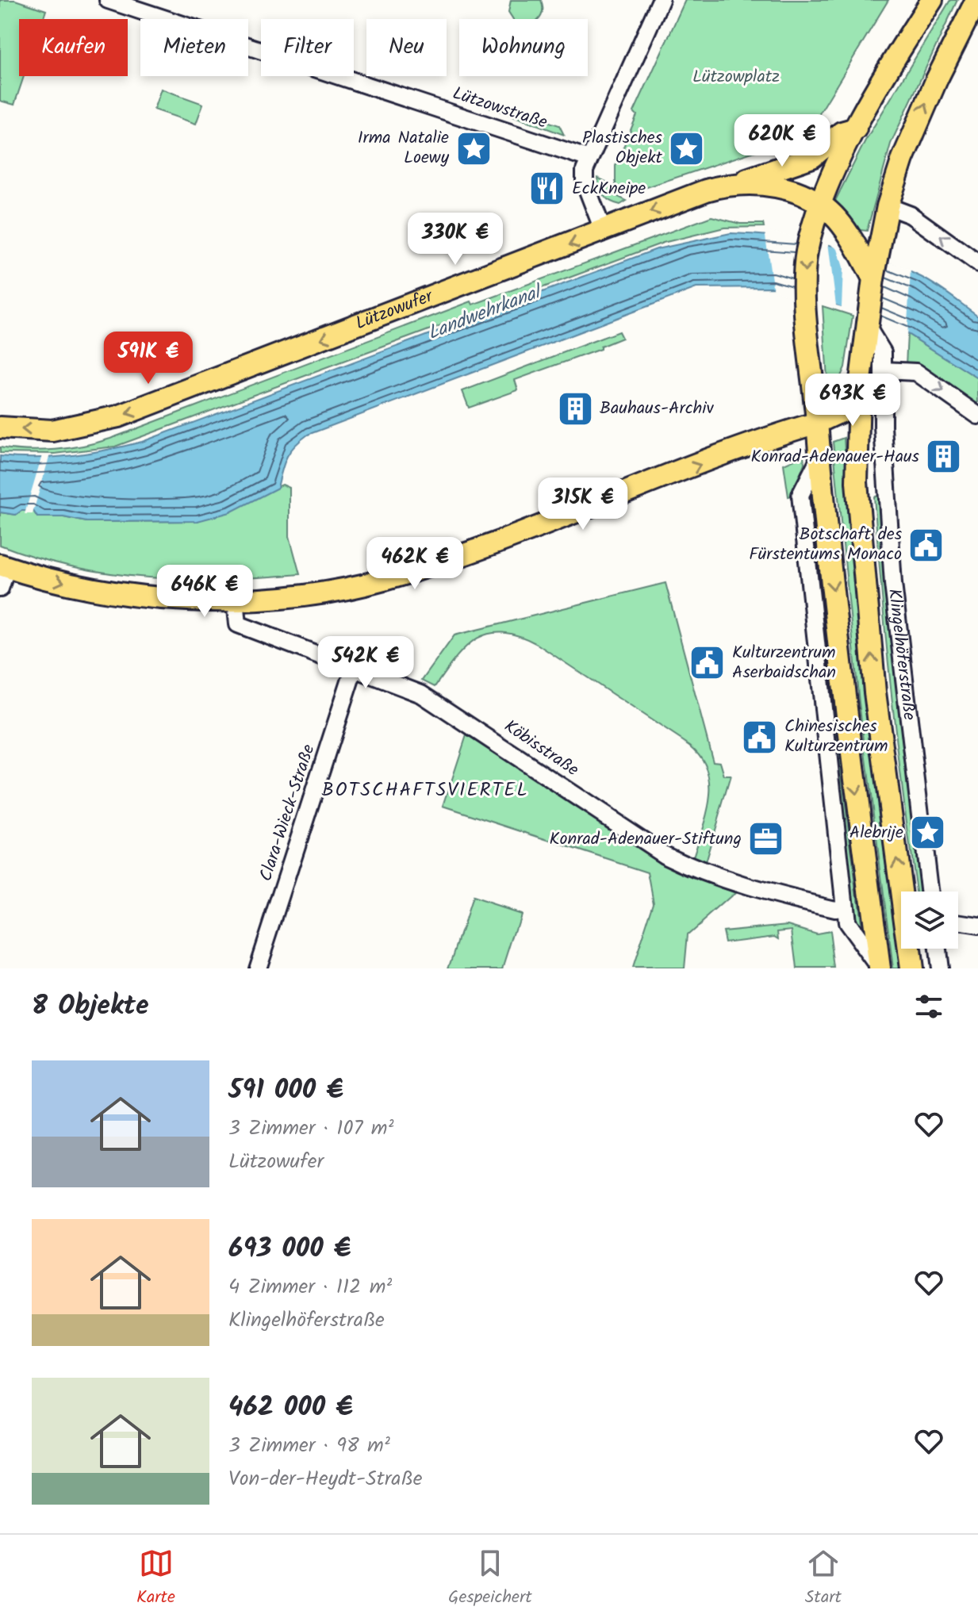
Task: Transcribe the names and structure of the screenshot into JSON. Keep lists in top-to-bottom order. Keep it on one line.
{"streets":{"main road":["Lützowufer","Klingelhöferstraße"],"street":["Lützowstraße","Köbisstraße","Clara-Wieck-Straße"]},"crossings":[["Köbisstraße","Clara-Wieck-Straße"]],"one_way":["Lützowufer"],"districts":["BOTSCHAFTSVIERTEL"],"water":["Landwehrkanal"],"parks":["Lützowplatz"],"places":{"place":["Irma Natalie Loewy","Plastisches Objekt","Alebrije"],"restaurant":["EckKneipe"],"building":["Bauhaus-Archiv","Konrad-Adenauer-Haus"],"public building":["Botschaft des Fürstentums Monaco","Kulturzentrum Aserbaidschan","Chinesisches Kulturzentrum"],"office":["Konrad-Adenauer-Stiftung"]},"page":{"chip":["Kaufen","Mieten","Filter","Neu","Wohnung"],"price":["620K €","330K €","591K €","693K €","315K €","462K €","646K €","542K €"],"heading":"8 Objekte","list":[{"name":"591 000 €","note":"3 Zimmer · 107 m² · Lützowufer"},{"name":"693 000 €","note":"4 Zimmer · 112 m² · Klingelhöferstraße"},{"name":"462 000 €","note":"3 Zimmer · 98 m² · Von-der-Heydt-Straße"}],"tabs":["Karte","Gespeichert","Start"]}}
